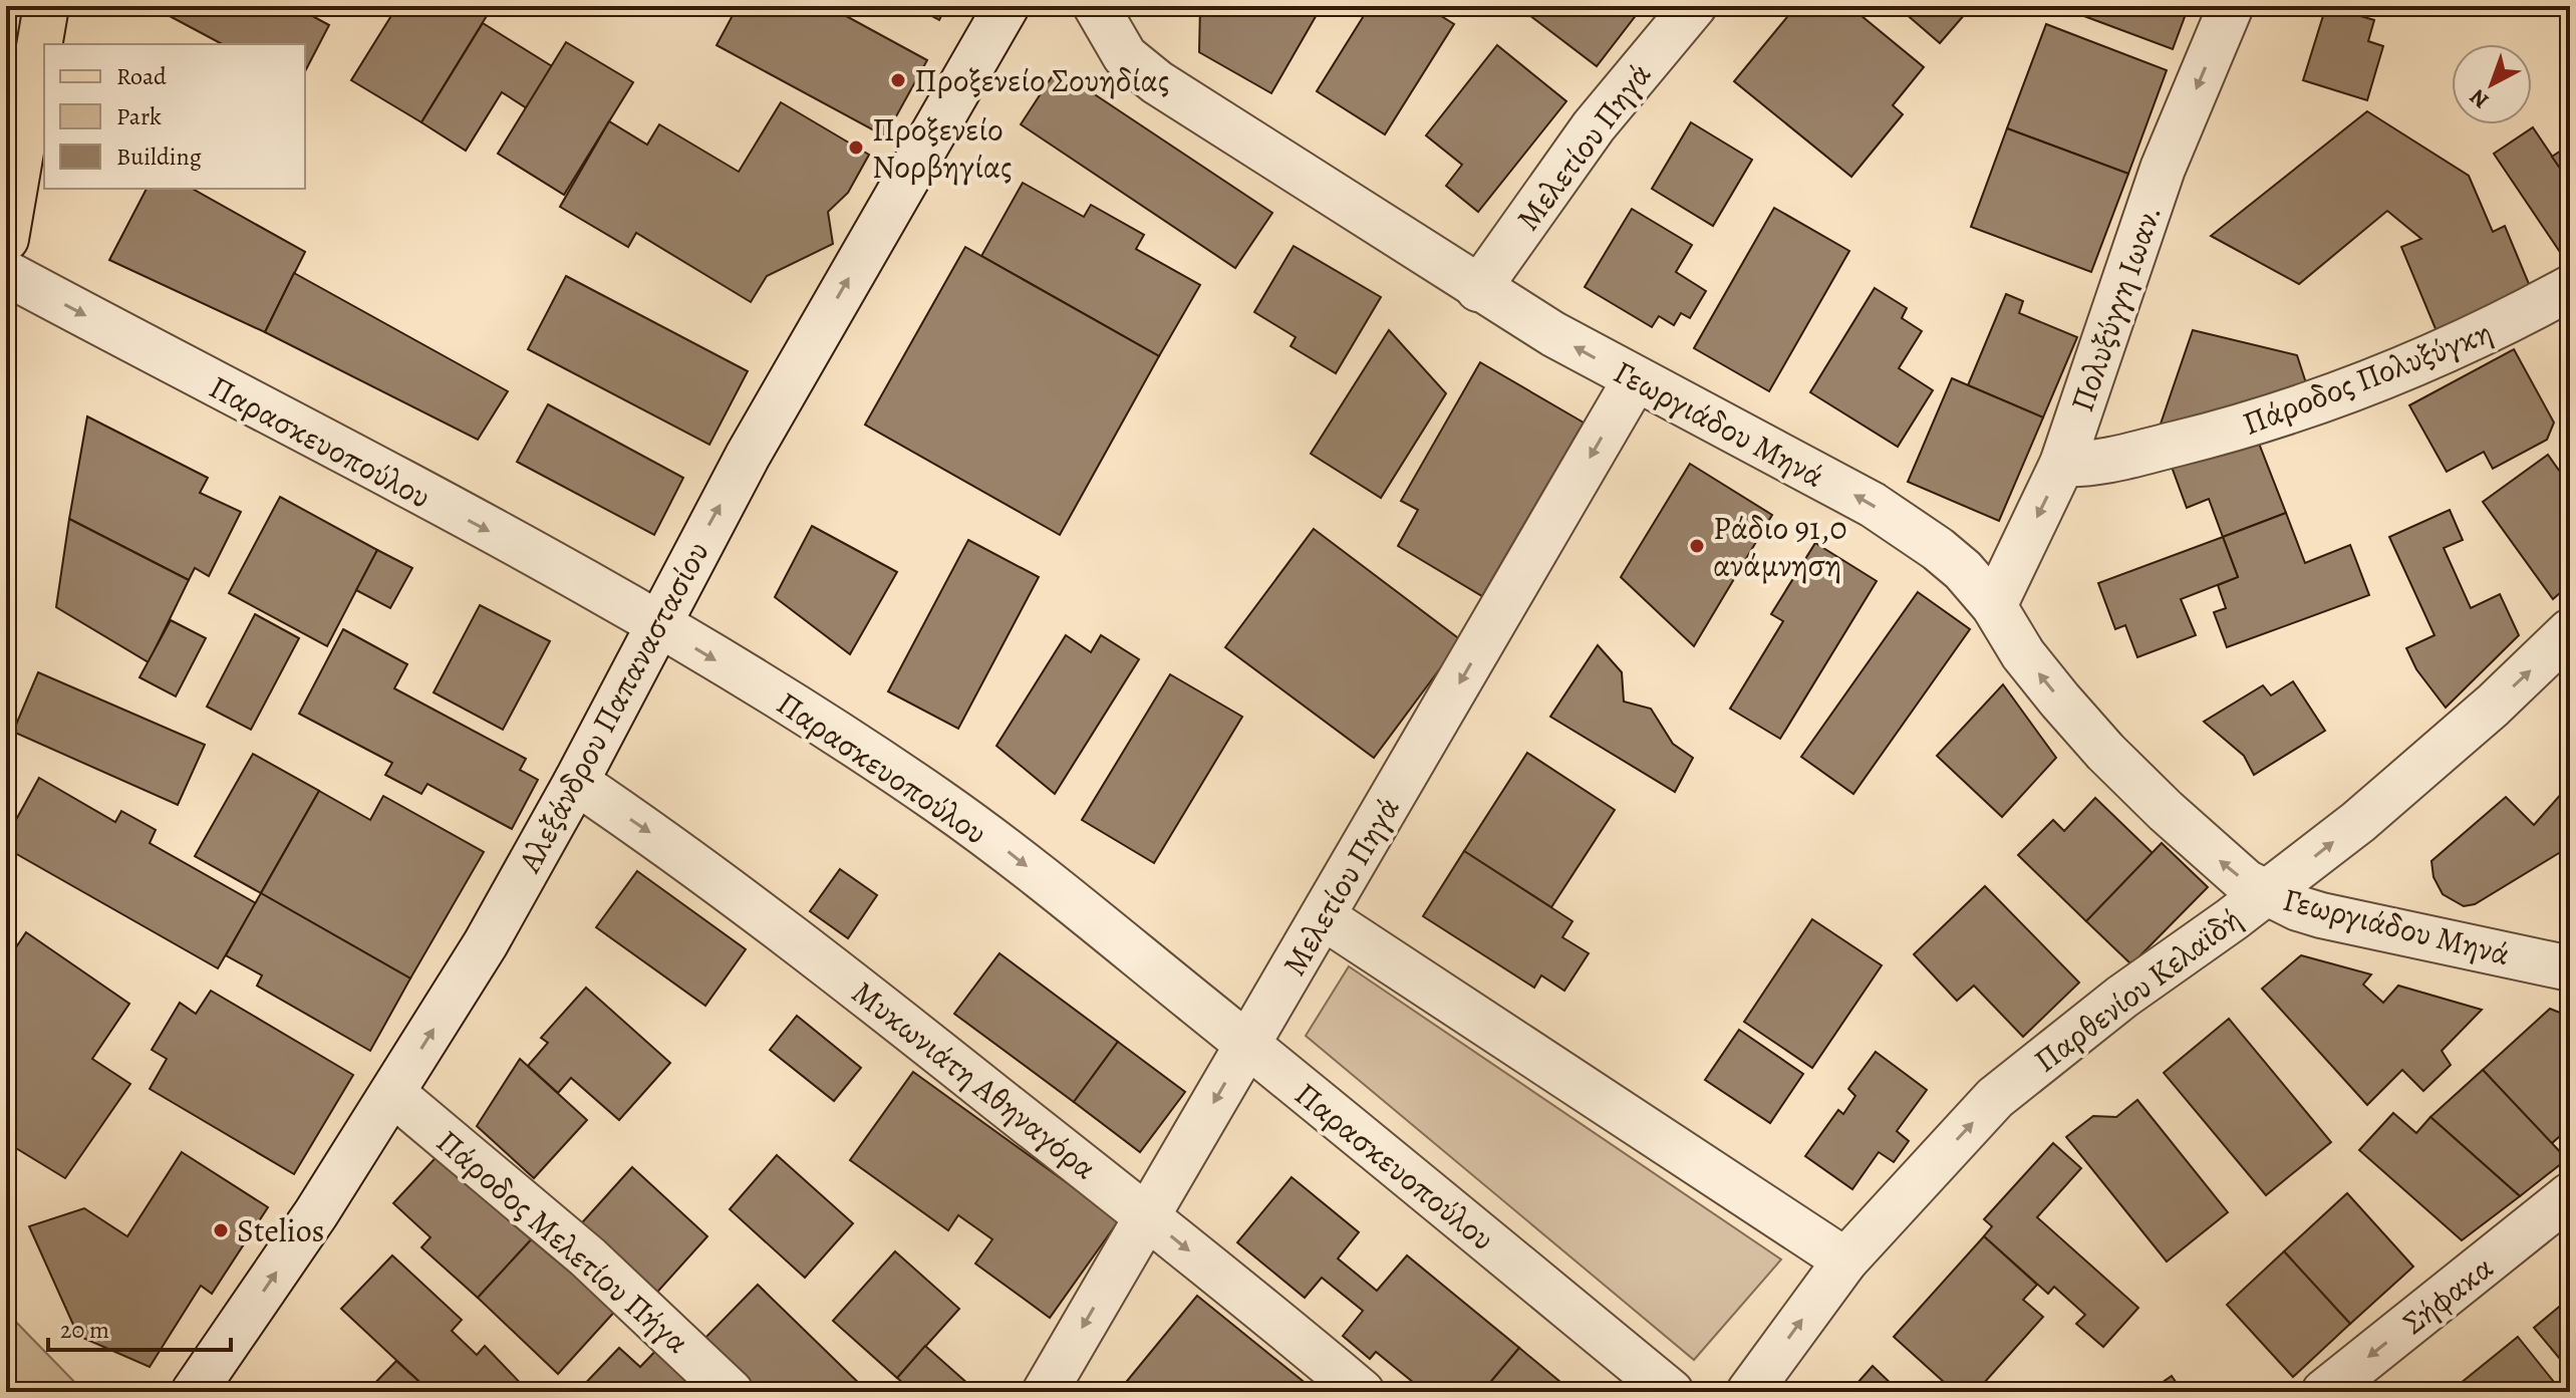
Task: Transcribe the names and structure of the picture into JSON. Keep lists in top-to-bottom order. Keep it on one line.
{"streets":{"street":["Μελετίου Πηγά","Πολυξύγγη Ιωαν.","Πάροδος Πολυξύγκη","Γεωργιάδου Μηνά","Παρασκευοπούλου","Αλεξάνδρου Παπαναστασίου","Παρθενίου Κελαϊδή","Μυκωνιάτη Αθηναγόρα","Πάροδος Μελετίου Πήγα","Σήφακα"]},"crossings":[["Μελετίου Πηγά","Γεωργιάδου Μηνά"],["Μελετίου Πηγά","Παρασκευοπούλου"],["Μελετίου Πηγά","Μυκωνιάτη Αθηναγόρα"],["Πολυξύγγη Ιωαν.","Πάροδος Πολυξύγκη"],["Πολυξύγγη Ιωαν.","Γεωργιάδου Μηνά"],["Γεωργιάδου Μηνά","Παρθενίου Κελαϊδή"],["Παρασκευοπούλου","Αλεξάνδρου Παπαναστασίου"],["Αλεξάνδρου Παπαναστασίου","Μυκωνιάτη Αθηναγόρα"],["Αλεξάνδρου Παπαναστασίου","Πάροδος Μελετίου Πήγα"]],"one_way":["Μελετίου Πηγά","Πολυξύγγη Ιωαν.","Γεωργιάδου Μηνά","Παρασκευοπούλου","Αλεξάνδρου Παπαναστασίου","Παρθενίου Κελαϊδή","Σήφακα"],"places":["Προξενείο Σουηδίας","Προξενείο Νορβηγίας","Ράδιο 91,0 ανάμνηση","Stelios"],"legend":["Road","Park","Building"],"scale_bar":"20 m","north":"bottom left"}
